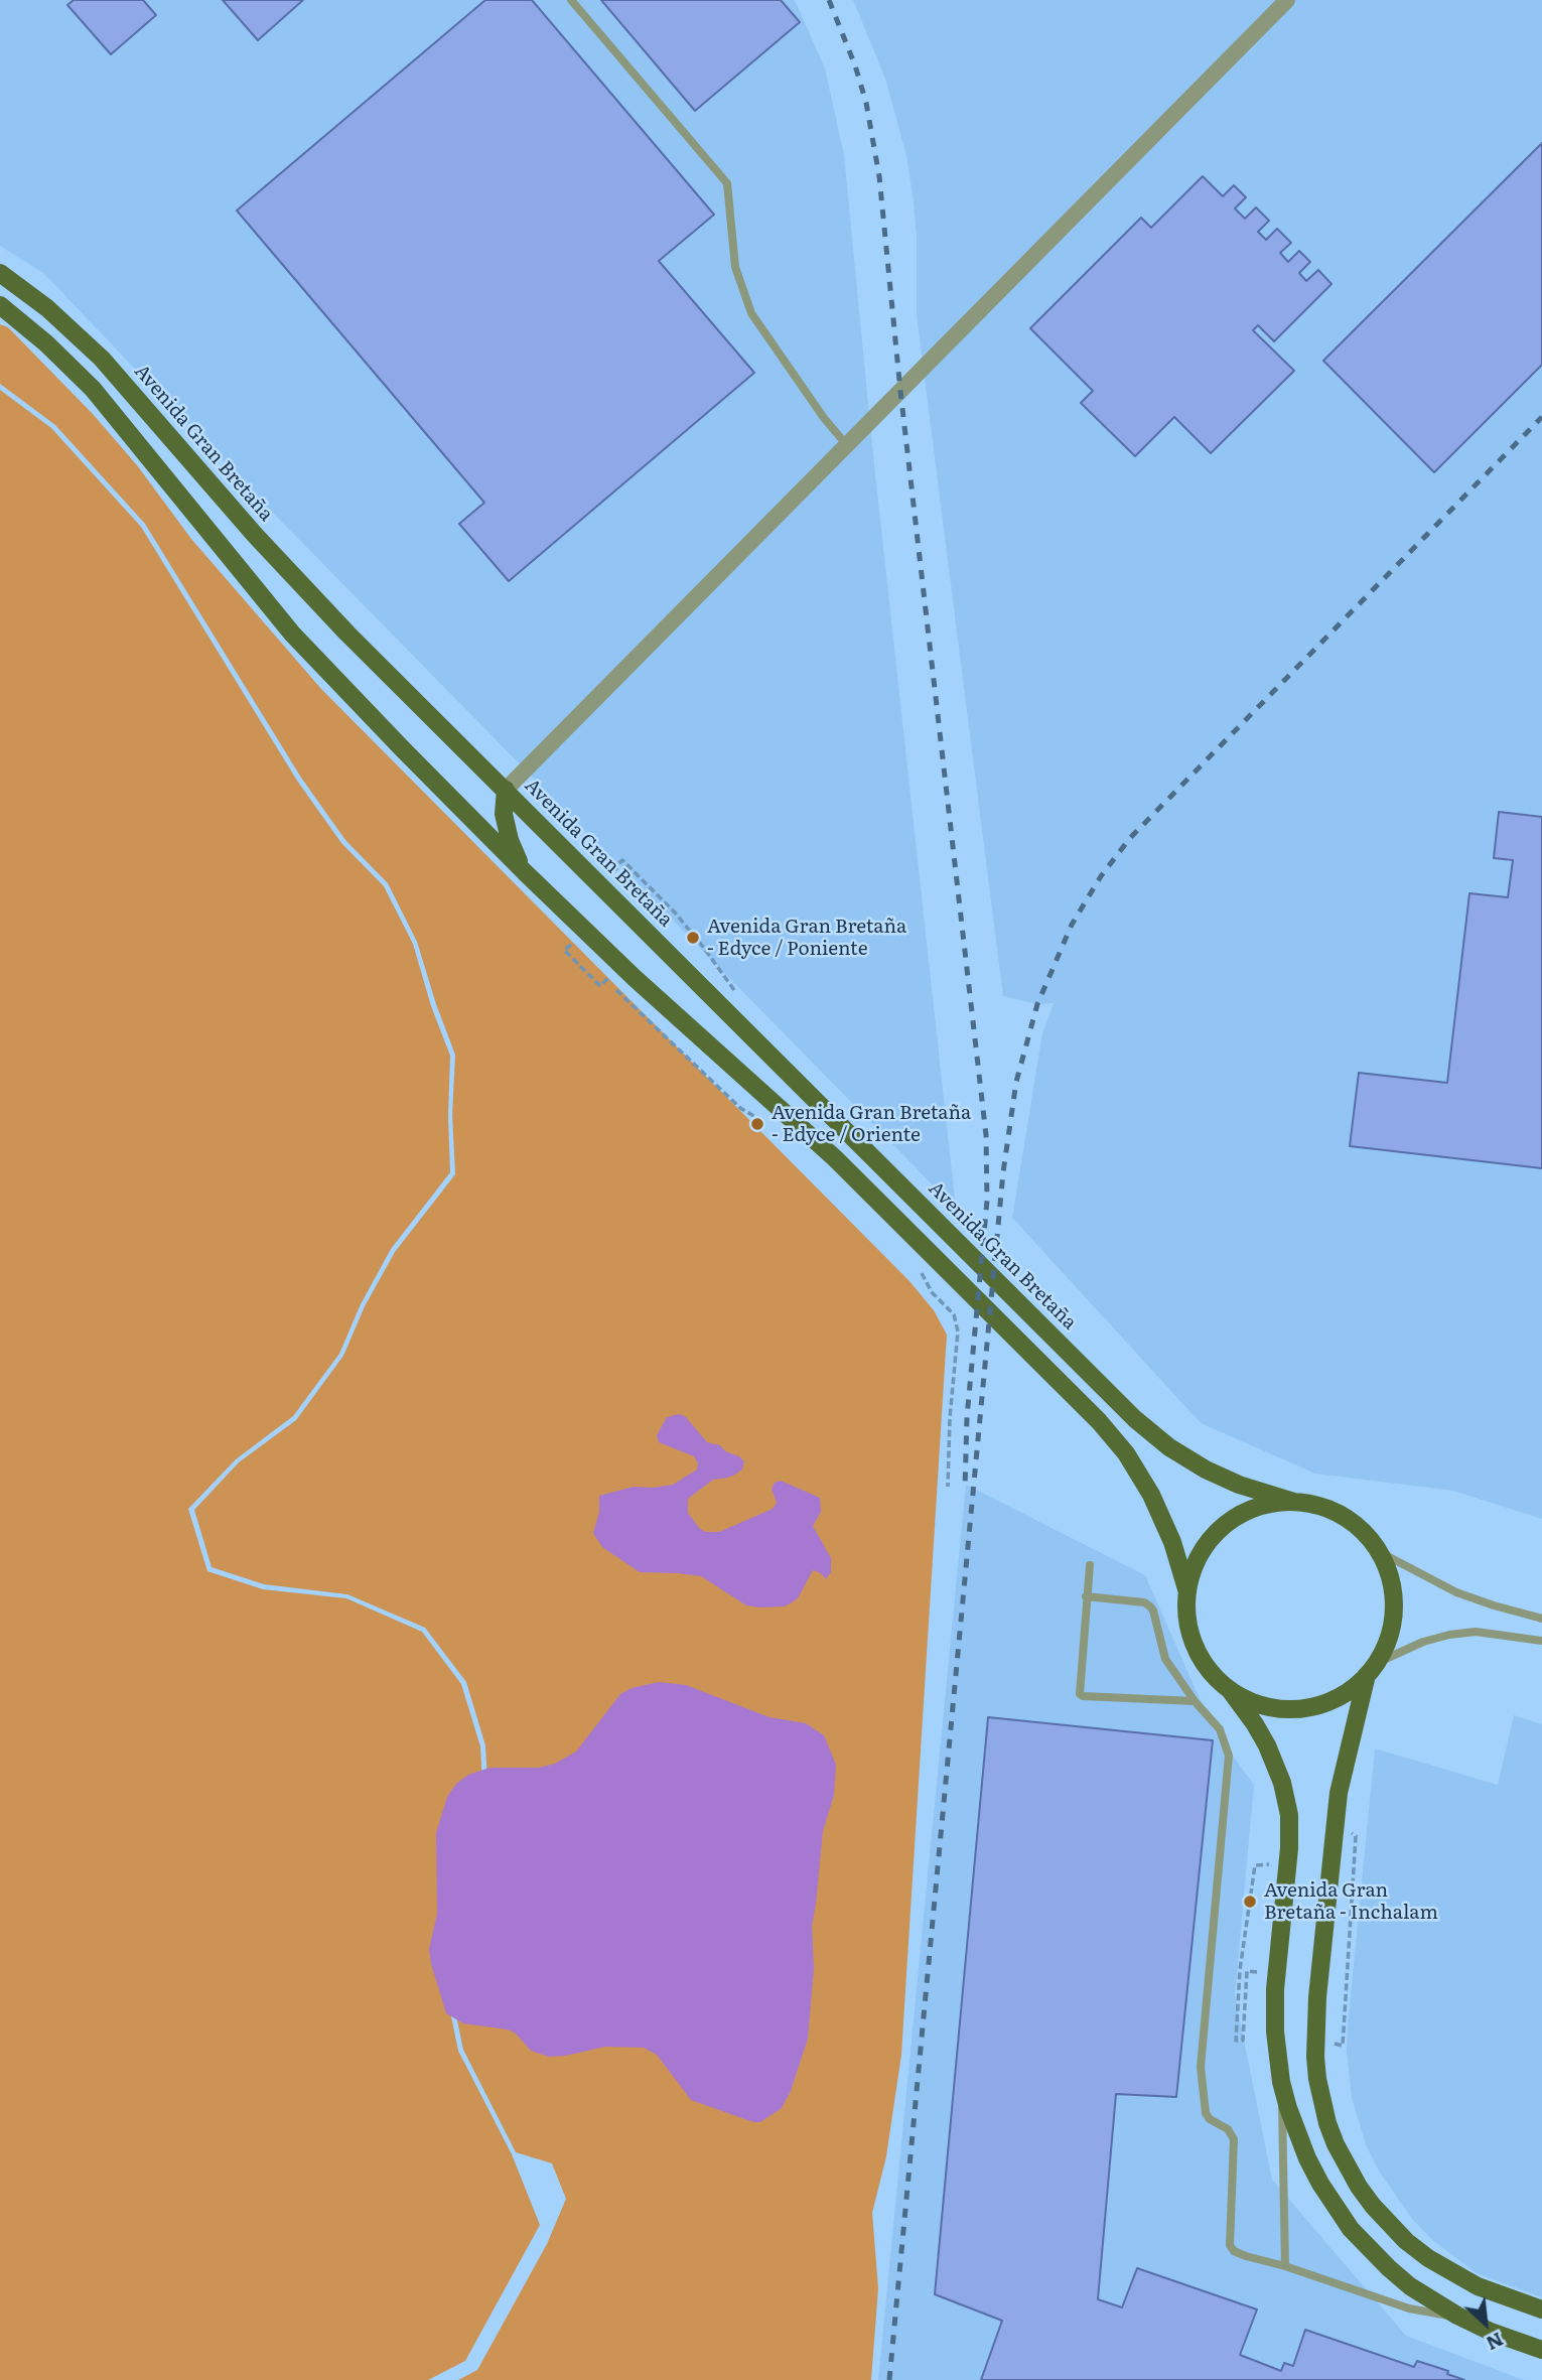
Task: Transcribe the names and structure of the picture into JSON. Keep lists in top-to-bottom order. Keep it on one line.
{"streets":{"main road":["Avenida Gran Bretaña"]},"places":["Avenida Gran Bretaña - Edyce / Poniente","Avenida Gran Bretaña - Edyce / Oriente","Avenida Gran Bretaña - Inchalam"],"north":"bottom right"}
